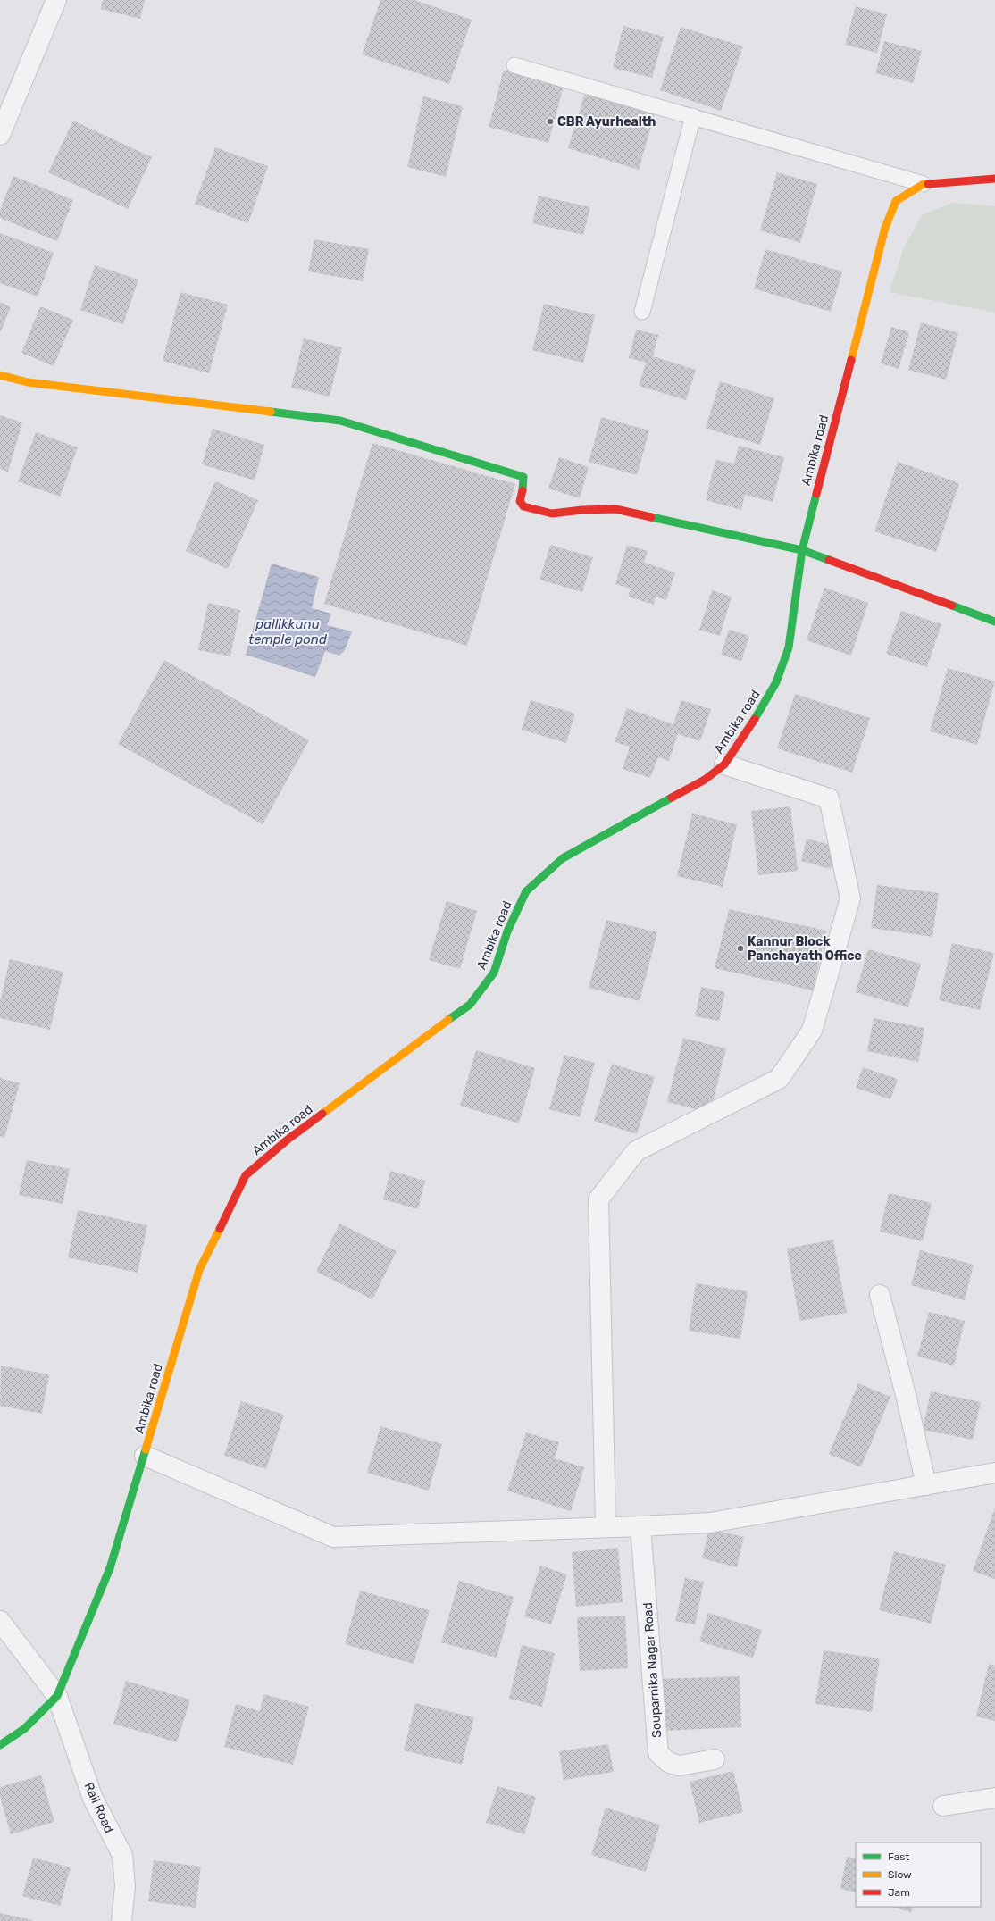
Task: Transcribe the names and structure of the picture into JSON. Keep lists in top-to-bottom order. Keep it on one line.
{"streets":{"street":["Ambika road","Souparnika Nagar Road","Rail Road"]},"crossings":[["Ambika road","Rail Road"]],"water":["pallikkunu temple pond"],"places":["CBR Ayurhealth","Kannur Block Panchayath Office"],"legend":["Fast","Slow","Jam"]}
